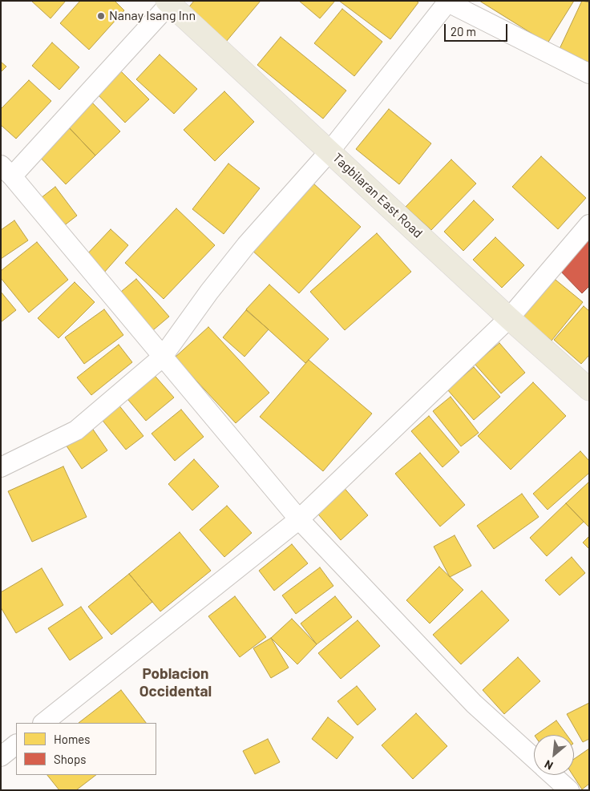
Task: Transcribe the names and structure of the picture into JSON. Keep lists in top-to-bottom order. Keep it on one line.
{"streets":{"main road":["Tagbilaran East Road"]},"districts":["Poblacion Occidental"],"places":["Nanay Isang Inn"],"legend":["Homes","Shops"],"scale_bar":"20 m","north":"bottom left"}
